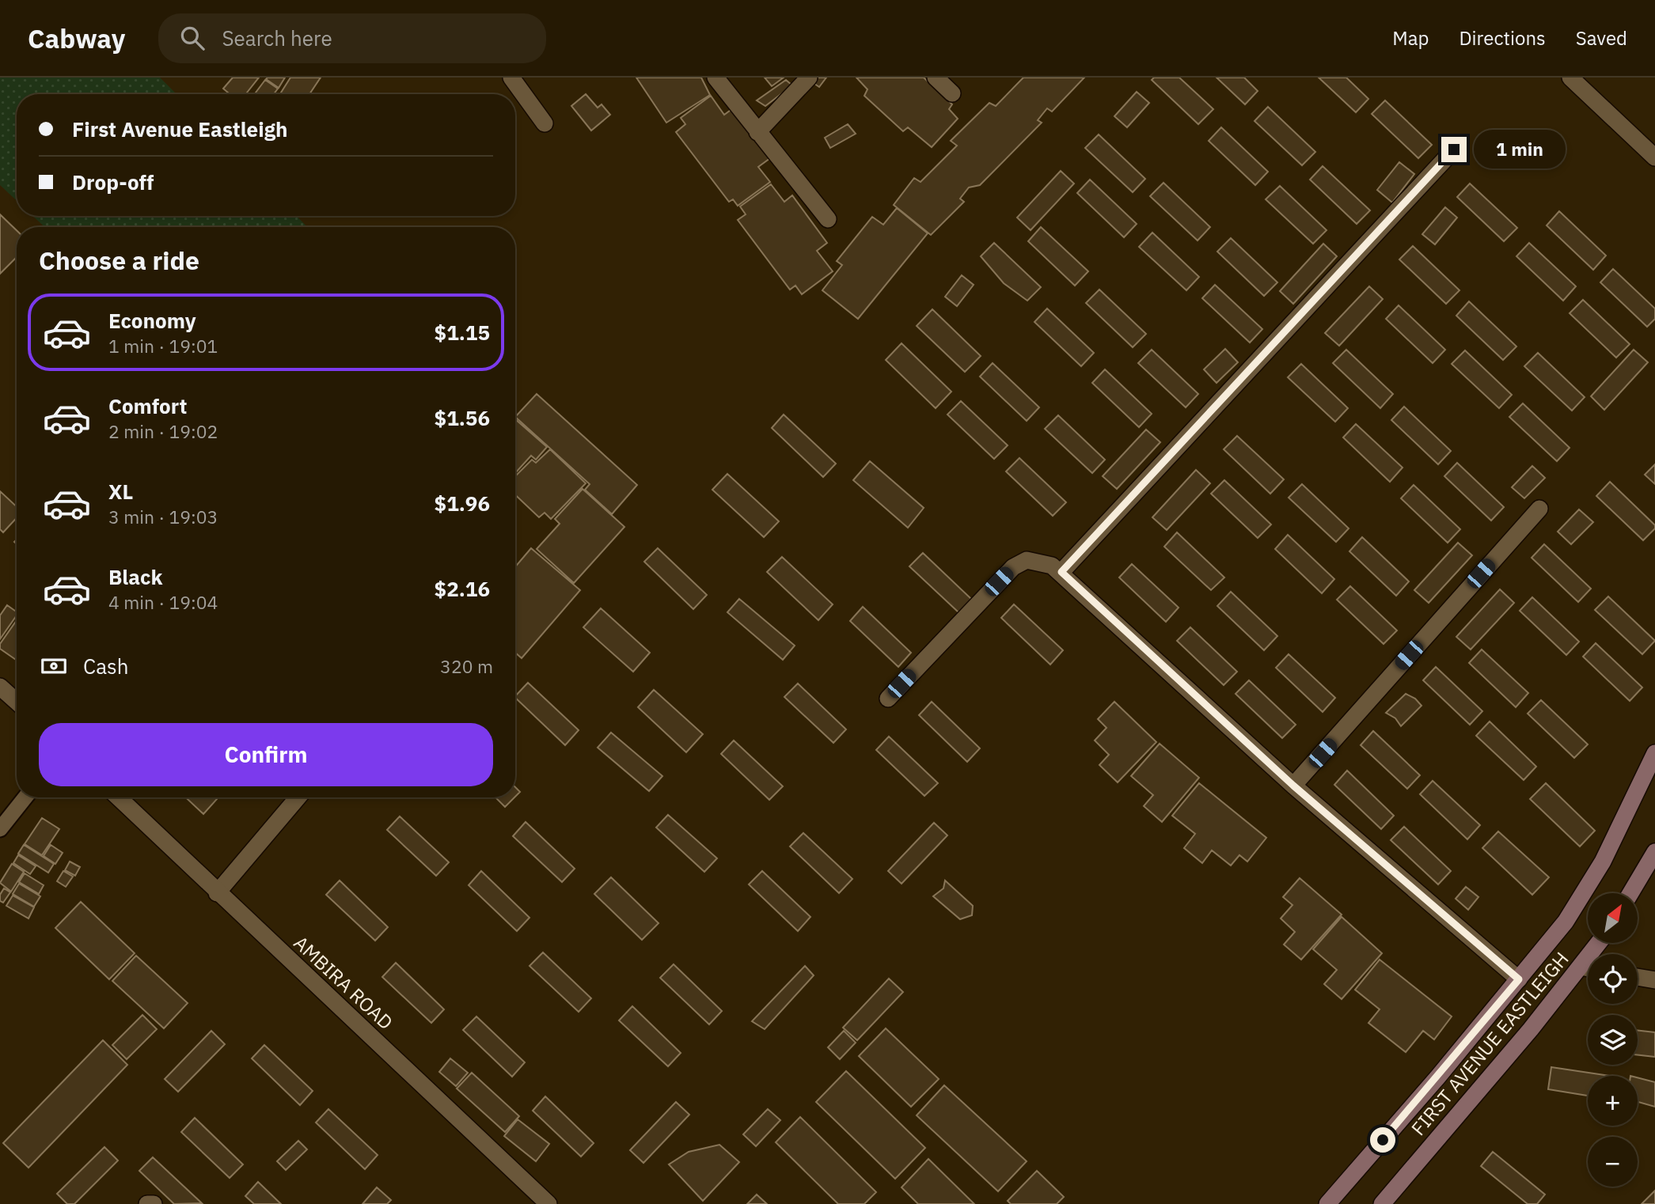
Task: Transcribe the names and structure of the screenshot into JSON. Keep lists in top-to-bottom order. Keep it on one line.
{"streets":{"main road":["FIRST AVENUE EASTLEIGH"],"street":["AMBIRA ROAD"]},"north":"top right","page":{"header":"Cabway","search":"Search here","nav":["Map","Directions","Saved"],"banner":["First Avenue Eastleigh","Drop-off"],"bubble":"1 min","heading":"Choose a ride","list":[{"name":"Economy","note":"1 min · 19:01","value":"$1.15"},{"name":"Comfort","note":"2 min · 19:02","value":"$1.56"},{"name":"XL","note":"3 min · 19:03","value":"$1.96"},{"name":"Black","note":"4 min · 19:04","value":"$2.16"}],"pay":["Cash","320 m"],"buttons":"Confirm","map_buttons":["+","−"]}}
